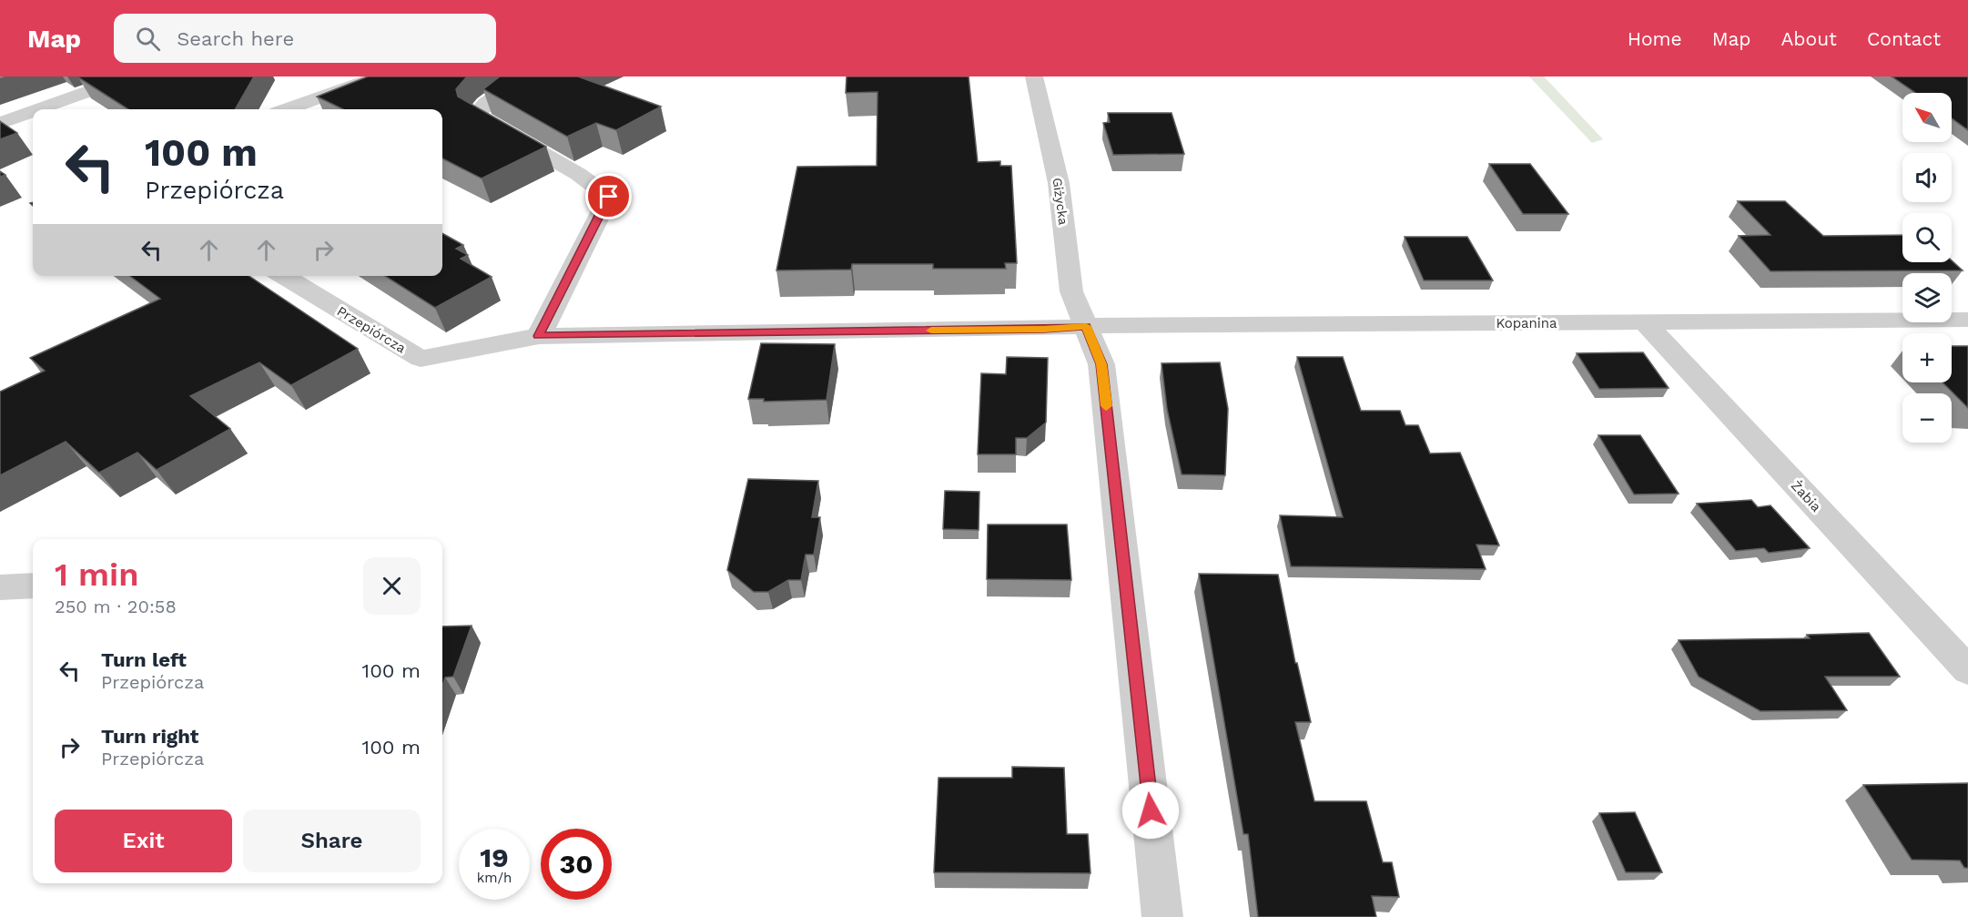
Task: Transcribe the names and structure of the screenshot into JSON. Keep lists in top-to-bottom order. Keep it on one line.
{"streets":{"street":["Giżycka","Kopanina","Przepiórcza","Żabia"]},"crossings":[["Giżycka","Kopanina"],["Giżycka","Przepiórcza"],["Kopanina","Przepiórcza"],["Kopanina","Żabia"]],"north":"top left","page":{"header":"Map","search":"Search here","nav":["Home","Map","About","Contact"],"map_buttons":["+","−"],"turn":["100 m","Przepiórcza"],"heading":["1 min","250 m · 20:58"],"list":[{"name":"Turn left","note":"Przepiórcza","value":"100 m"},{"name":"Turn right","note":"Przepiórcza","value":"100 m"}],"buttons":["Exit","Share"],"speed":"19 km/h","limit":"30"}}
